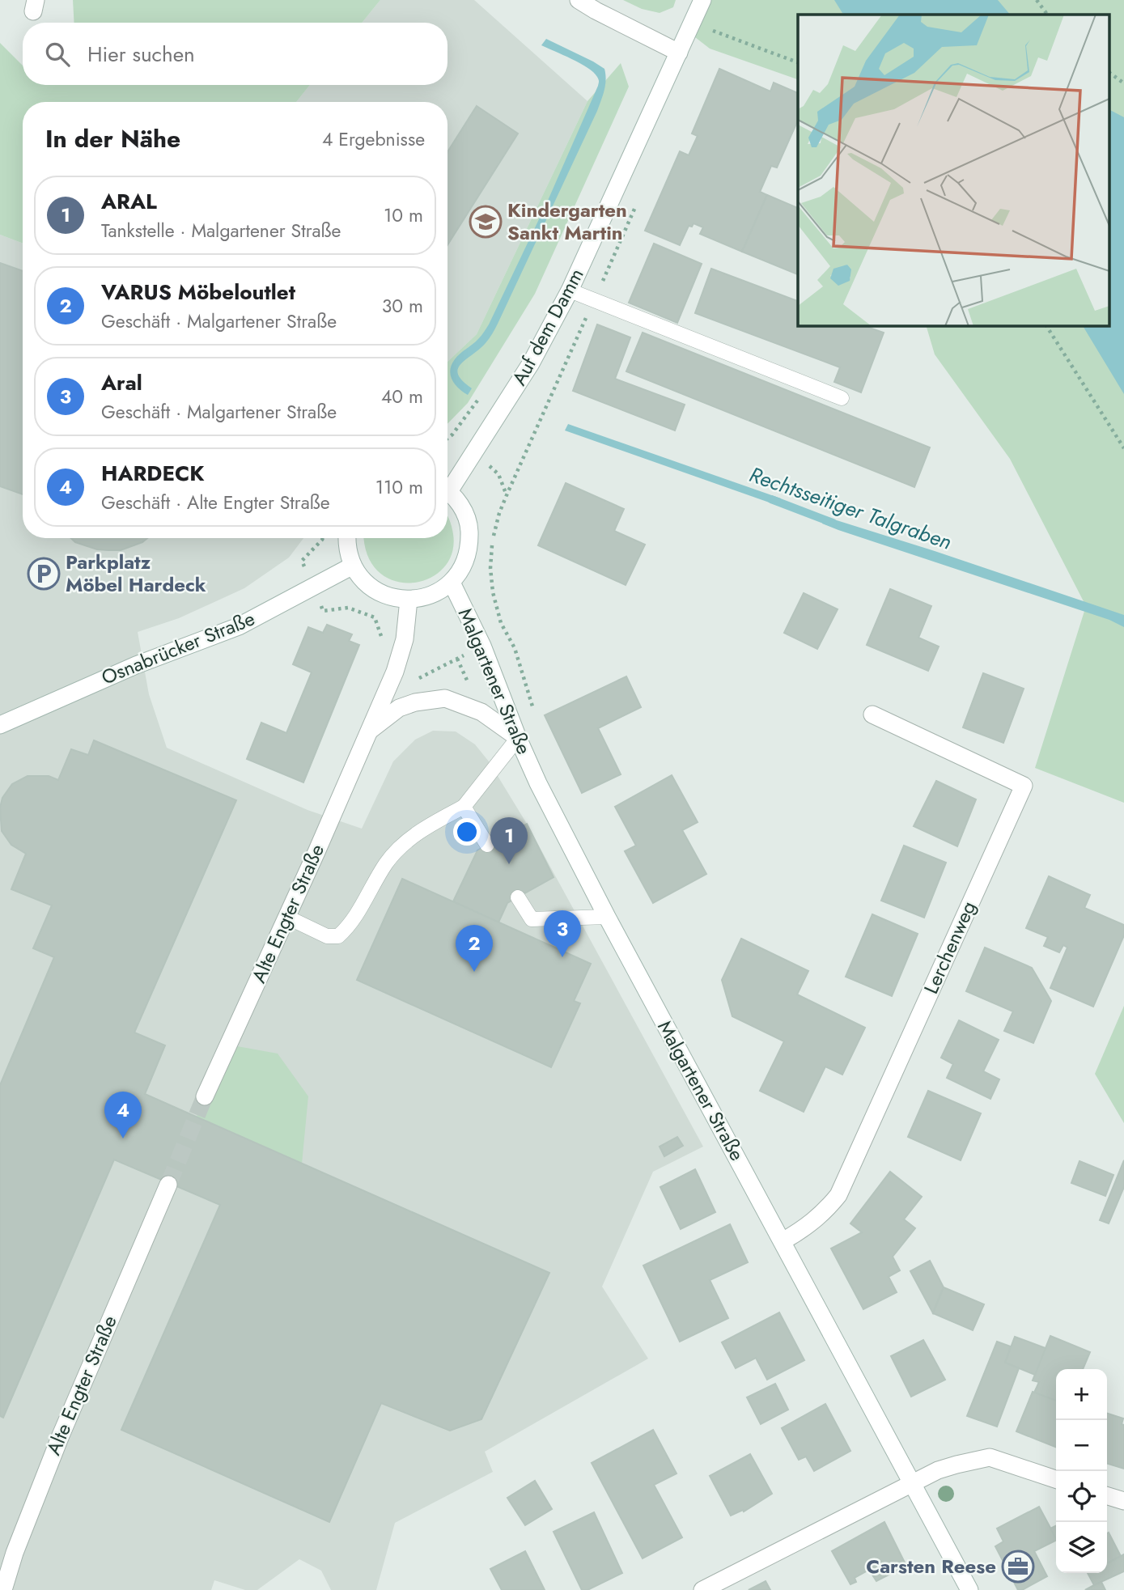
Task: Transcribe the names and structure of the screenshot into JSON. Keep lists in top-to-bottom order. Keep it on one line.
{"streets":{"street":["Auf dem Damm","Osnabrücker Straße","Malgartener Straße","Alte Engter Straße","Lerchenweg"]},"crossings":[["Malgartener Straße","Alte Engter Straße"],["Malgartener Straße","Lerchenweg"]],"water":["Rechtsseitiger Talgraben"],"places":{"school or university":["Kindergarten Sankt Martin"],"parking":["Parkplatz Möbel Hardeck"],"office":["Carsten Reese"]},"page":{"search":"Hier suchen","heading":["In der Nähe","4 Ergebnisse"],"list":[{"mark":"1","name":"ARAL","note":"Tankstelle · Malgartener Straße","value":"10 m"},{"mark":"2","name":"VARUS Möbeloutlet","note":"Geschäft · Malgartener Straße","value":"30 m"},{"mark":"3","name":"Aral","note":"Geschäft · Malgartener Straße","value":"40 m"},{"mark":"4","name":"HARDECK","note":"Geschäft · Alte Engter Straße","value":"110 m"}],"pins":["1","3","2","4"],"map_buttons":["+","−"]}}
